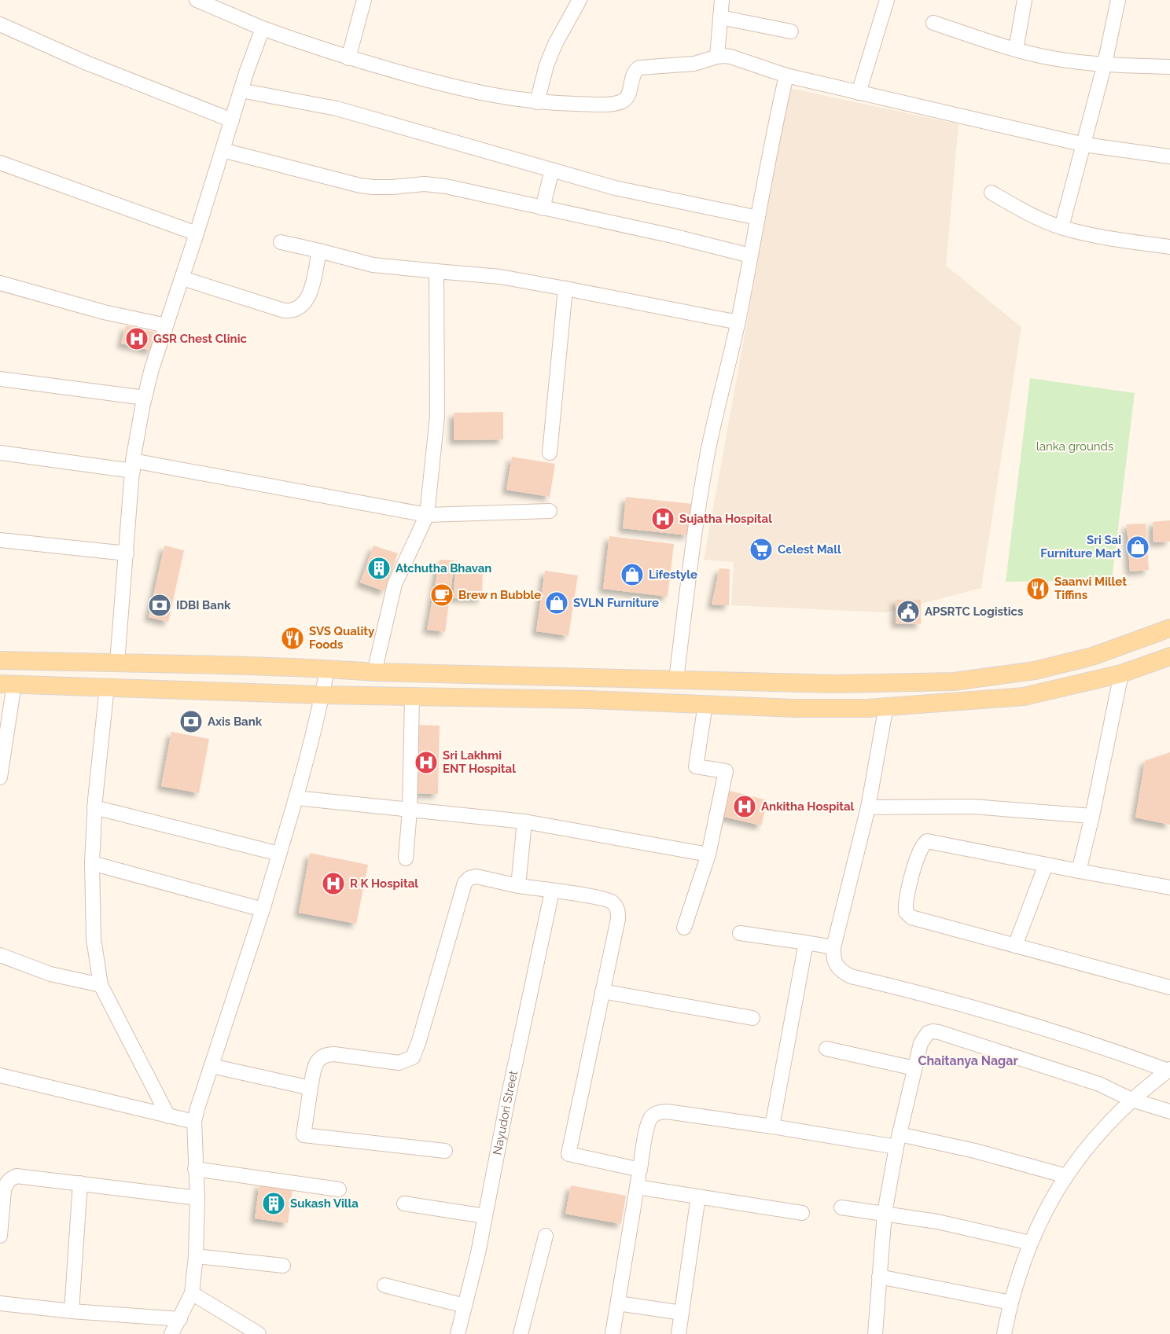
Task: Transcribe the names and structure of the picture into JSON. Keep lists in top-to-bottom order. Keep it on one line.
{"streets":{"street":["Nayudori Street"]},"districts":["Chaitanya Nagar"],"parks":["lanka grounds"],"places":{"hospital":["GSR Chest Clinic","Sujatha Hospital","Sri Lakhmi ENT Hospital","Ankitha Hospital","R K Hospital"],"shop":["Sri Sai Furniture Mart","Lifestyle","SVLN Furniture"],"supermarket":["Celest Mall"],"building":["Atchutha Bhavan","Sukash Villa"],"restaurant":["Saanvi Millet Tiffins","SVS Quality Foods"],"cafe":["Brew n Bubble"],"bank":["IDBI Bank","Axis Bank"],"public building":["APSRTC Logistics"]}}
